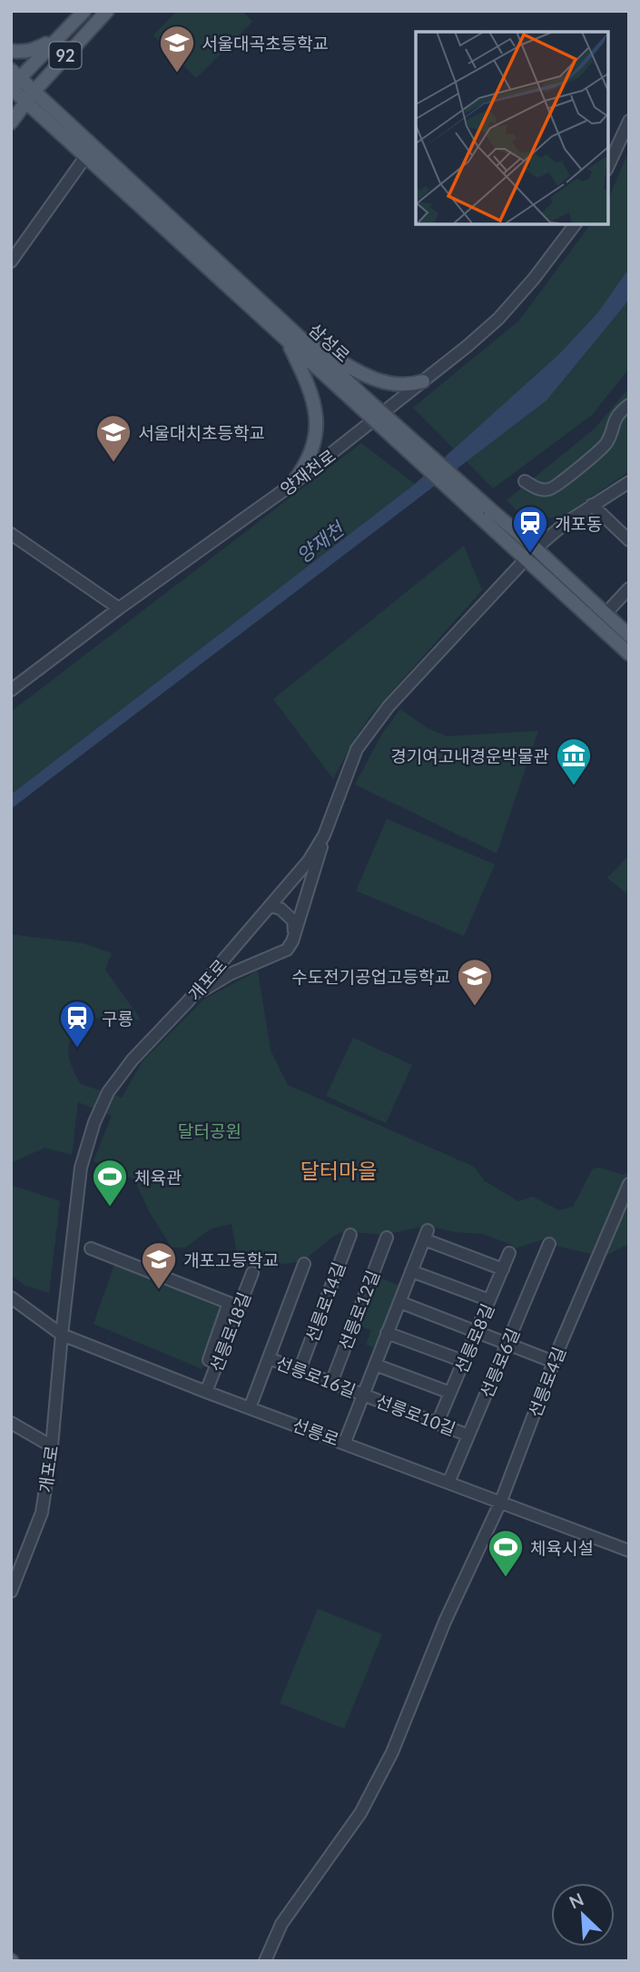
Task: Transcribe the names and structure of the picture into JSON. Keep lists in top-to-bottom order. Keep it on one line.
{"streets":{"main road":["92","삼성로"],"street":["양재천로","개포로","선릉로14길","선릉로12길","선릉로18길","선릉로8길","선릉로6길","선릉로16길","선릉로4길","선릉로10길","선릉로"]},"crossings":[["92","삼성로"],["삼성로","개포로"],["개포로","선릉로"],["선릉로14길","선릉로16길"],["선릉로12길","선릉로16길"],["선릉로18길","선릉로"],["선릉로8길","선릉로10길"],["선릉로6길","선릉로10길"],["선릉로6길","선릉로"],["선릉로16길","선릉로10길"],["선릉로16길","선릉로"],["선릉로4길","선릉로"],["선릉로10길","선릉로"]],"districts":["달터마을"],"water":["양재천"],"parks":["달터공원"],"places":{"school or university":["서울대곡초등학교","서울대치초등학교","수도전기공업고등학교","개포고등학교"],"station":["개포동","구룡"],"museum":["경기여고내경운박물관"],"sports":["체육관","체육시설"]},"north":"top left"}
